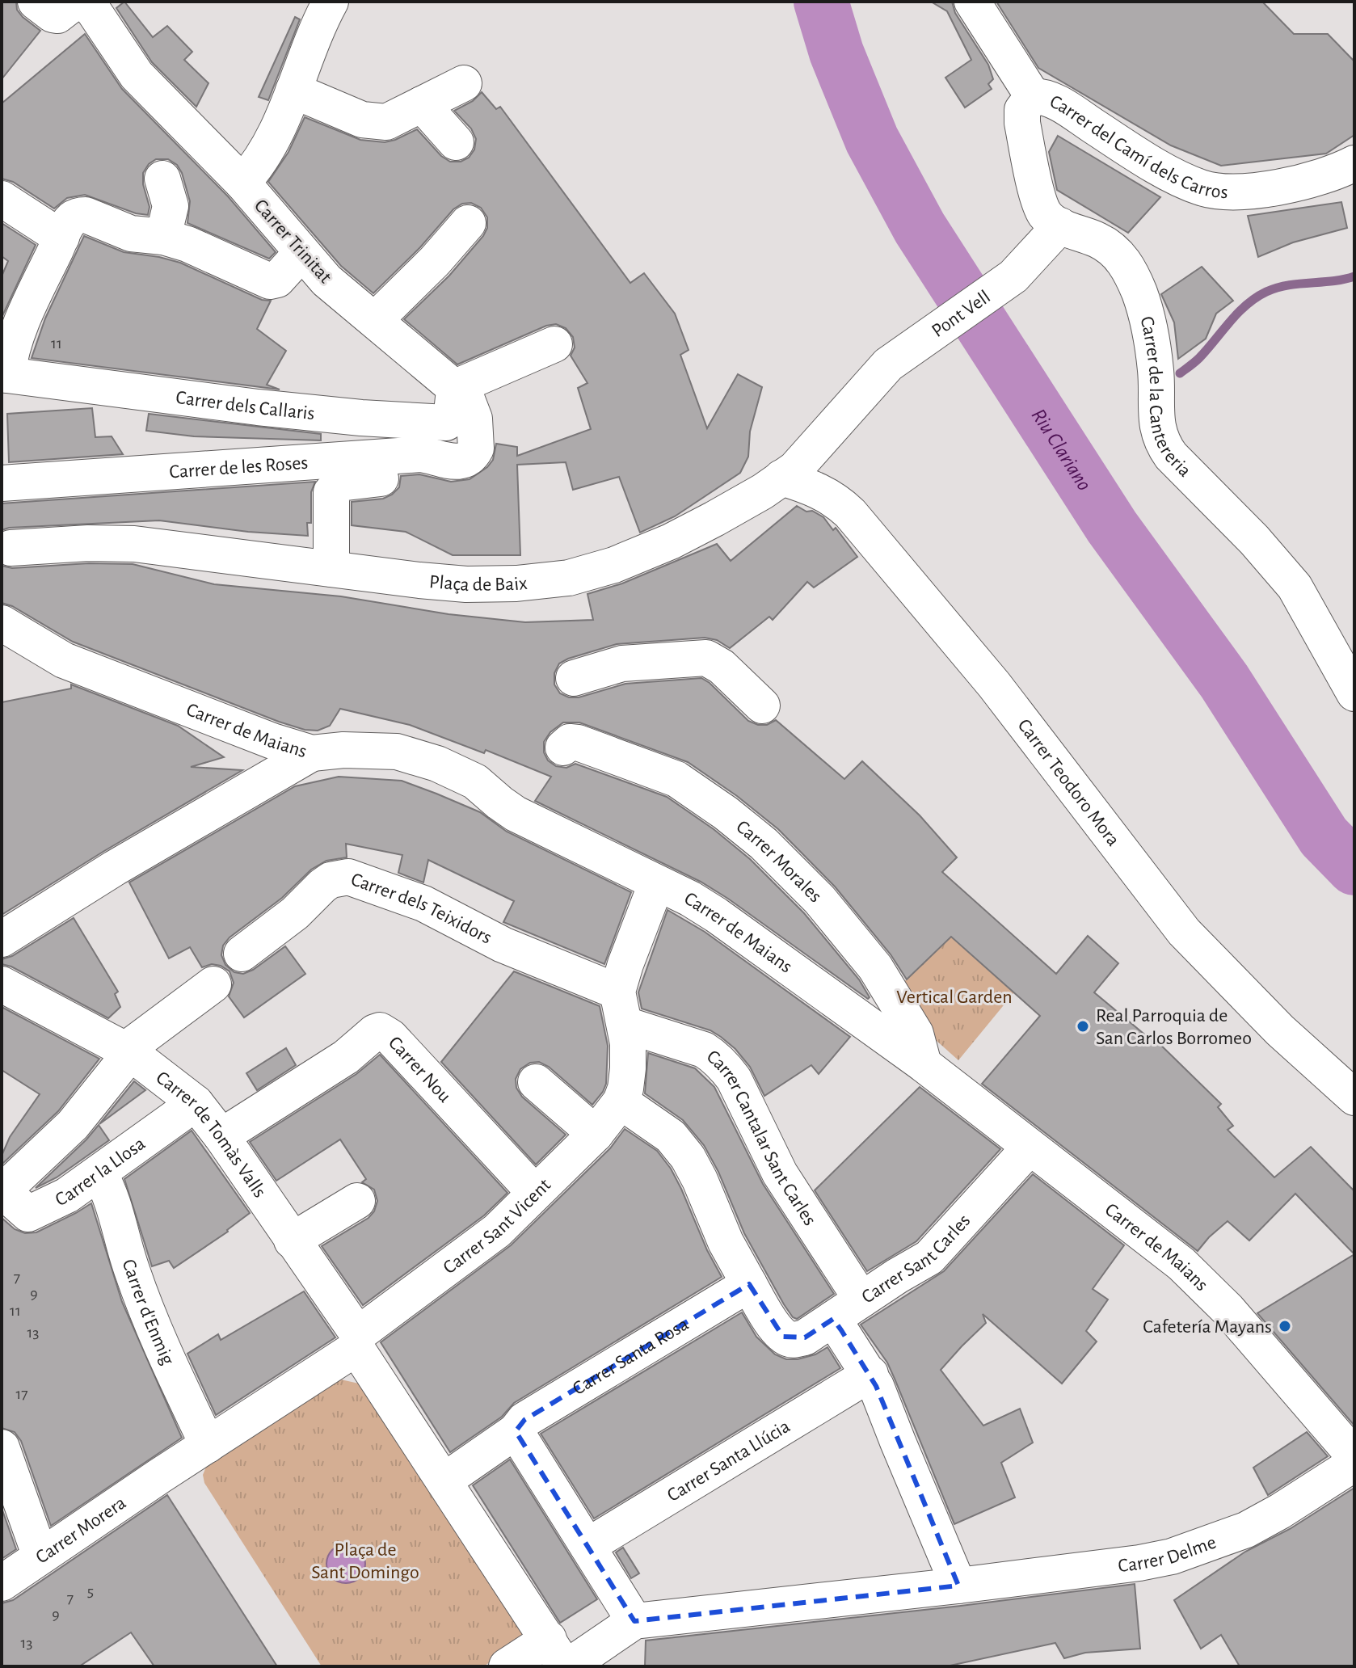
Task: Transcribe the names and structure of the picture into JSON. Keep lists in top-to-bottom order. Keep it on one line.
{"streets":{"street":["Carrer del Camí dels Carros","Carrer Trinitat","Pont Vell","Carrer de la Cantereria","Carrer dels Callaris","Carrer de les Roses","Plaça de Baix","Carrer de Maians","Carrer Teodoro Mora","Carrer Morales","Carrer dels Teixidors","Carrer Nou","Carrer de Tomàs Valls","Carrer Cantalar Sant Carles","Carrer la Llosa","Carrer Sant Vicent","Carrer Sant Carles","Carrer d'Enmig","Carrer Santa Rosa","Carrer Santa Llúcia","Carrer Morera","Carrer Delme"]},"crossings":[["Carrer del Camí dels Carros","Carrer de la Cantereria"],["Carrer Trinitat","Carrer dels Callaris"],["Carrer Trinitat","Carrer de les Roses"],["Pont Vell","Carrer de la Cantereria"],["Pont Vell","Plaça de Baix"],["Plaça de Baix","Carrer Teodoro Mora"],["Carrer de Maians","Carrer Morales"],["Carrer de Maians","Carrer Sant Carles"],["Carrer dels Teixidors","Carrer Cantalar Sant Carles"],["Carrer Nou","Carrer de Tomàs Valls"],["Carrer Nou","Carrer Sant Vicent"],["Carrer de Tomàs Valls","Carrer la Llosa"],["Carrer de Tomàs Valls","Carrer Sant Vicent"],["Carrer Cantalar Sant Carles","Carrer Sant Carles"],["Carrer la Llosa","Carrer d'Enmig"],["Carrer Sant Carles","Carrer Santa Rosa"],["Carrer d'Enmig","Carrer Morera"]],"water":["Riu Clariano"],"parks":["Vertical Garden","Plaça de Sant Domingo"],"places":["Real Parroquia de San Carlos Borromeo","Cafetería Mayans"],"house_numbers":["11","7","9","11","13","17","5","7","9","13"]}
